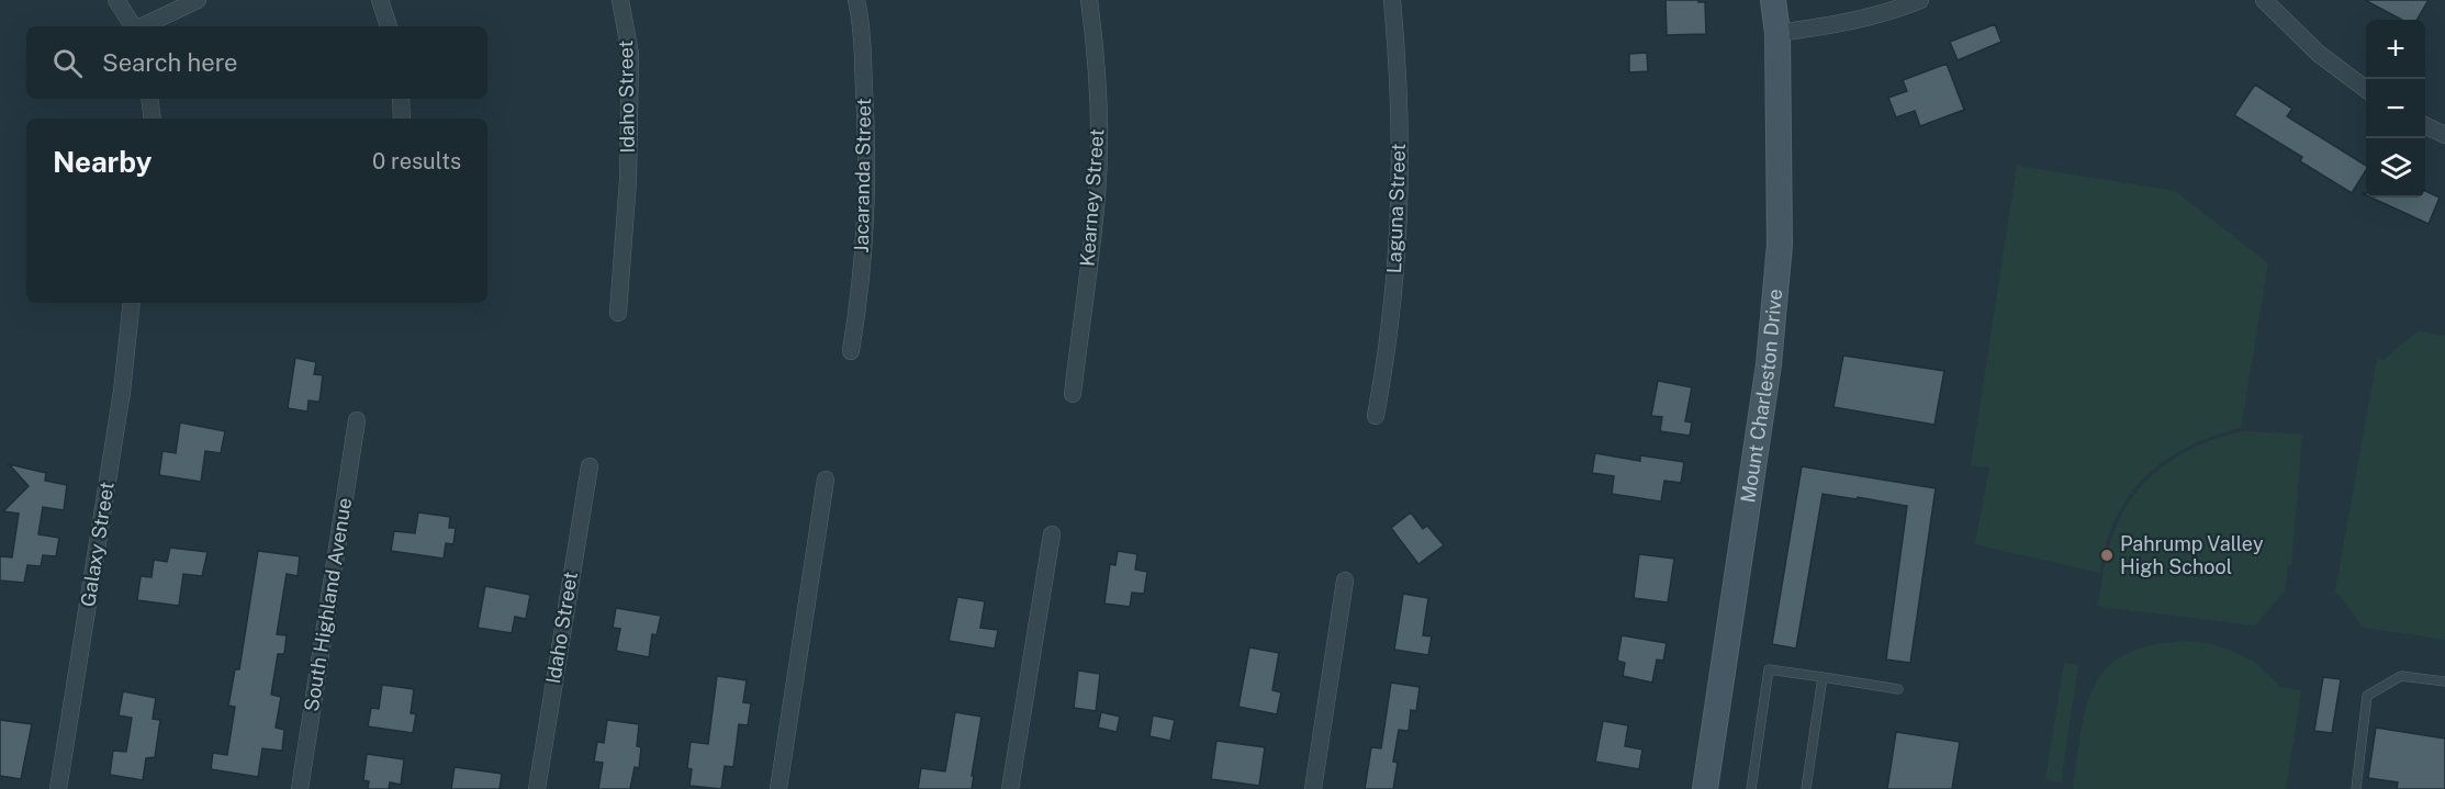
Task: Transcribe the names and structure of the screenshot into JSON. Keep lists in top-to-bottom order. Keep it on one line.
{"streets":{"street":["Idaho Street","Jacaranda Street","Kearney Street","Laguna Street","Mount Charleston Drive","Galaxy Street","South Highland Avenue"]},"places":["Pahrump Valley High School"],"page":{"map_buttons":["+","−"],"search":"Search here","heading":["Nearby","0 results"]}}
